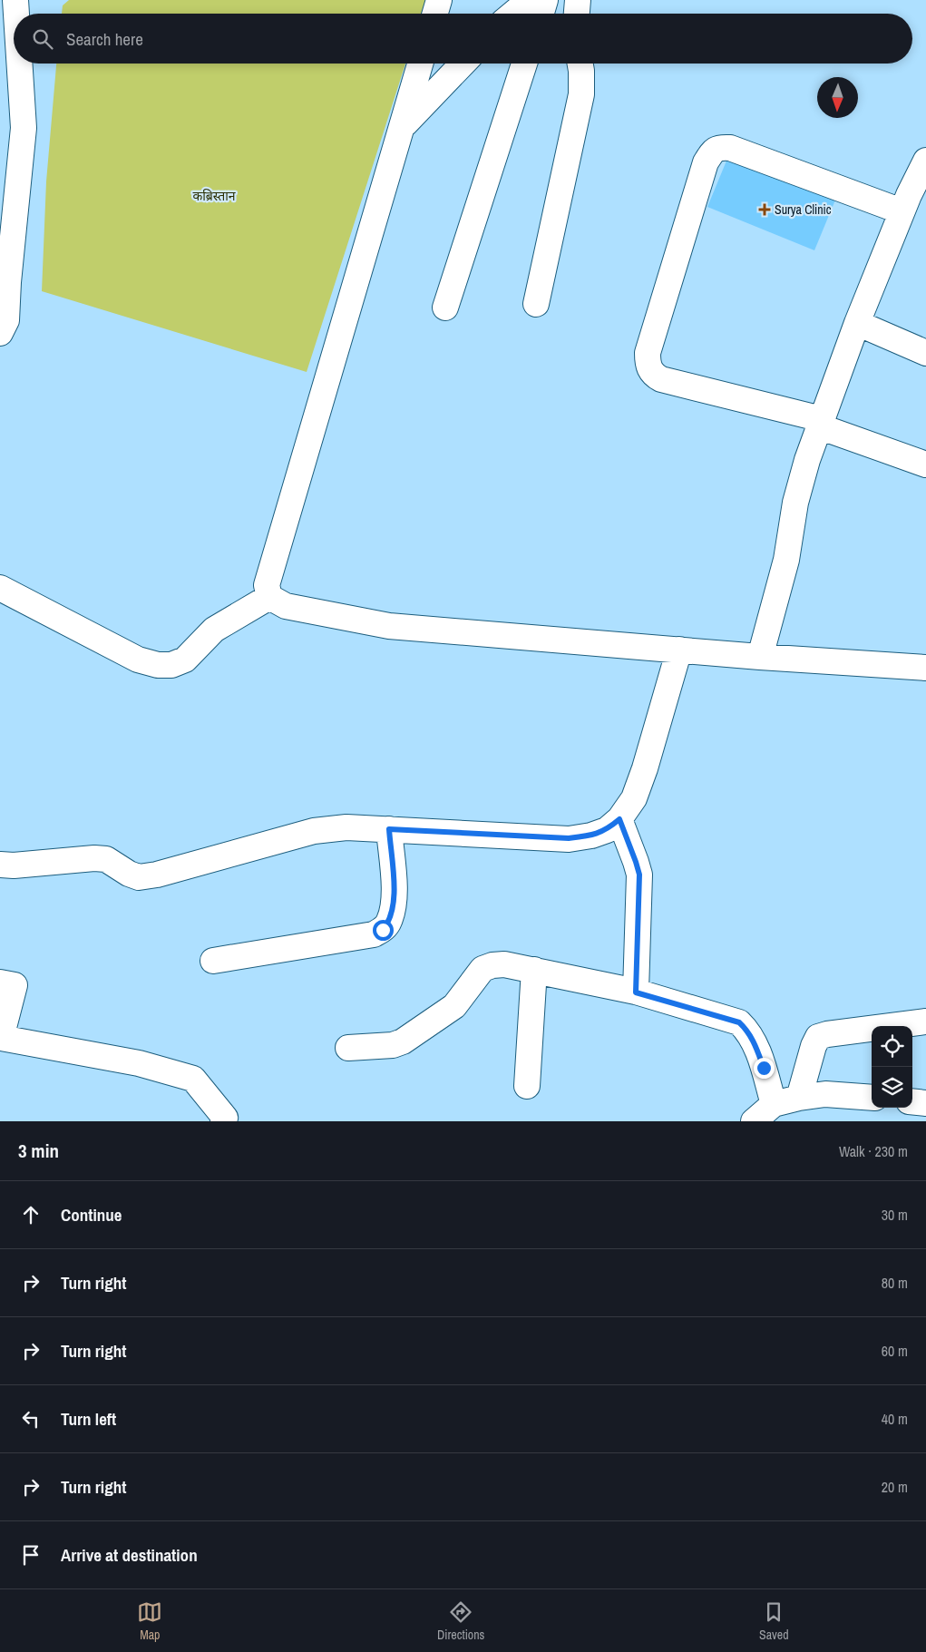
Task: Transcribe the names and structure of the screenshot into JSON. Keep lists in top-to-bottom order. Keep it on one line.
{"parks":["कब्रिस्तान"],"places":{"health":["Surya Clinic"]},"north":"bottom","page":{"search":"Search here","heading":["3 min","Walk · 230 m"],"list":[["Continue","30 m"],["Turn right","80 m"],["Turn right","60 m"],["Turn left","40 m"],["Turn right","20 m"],"Arrive at destination"],"nav":["Map","Directions","Saved"]}}
